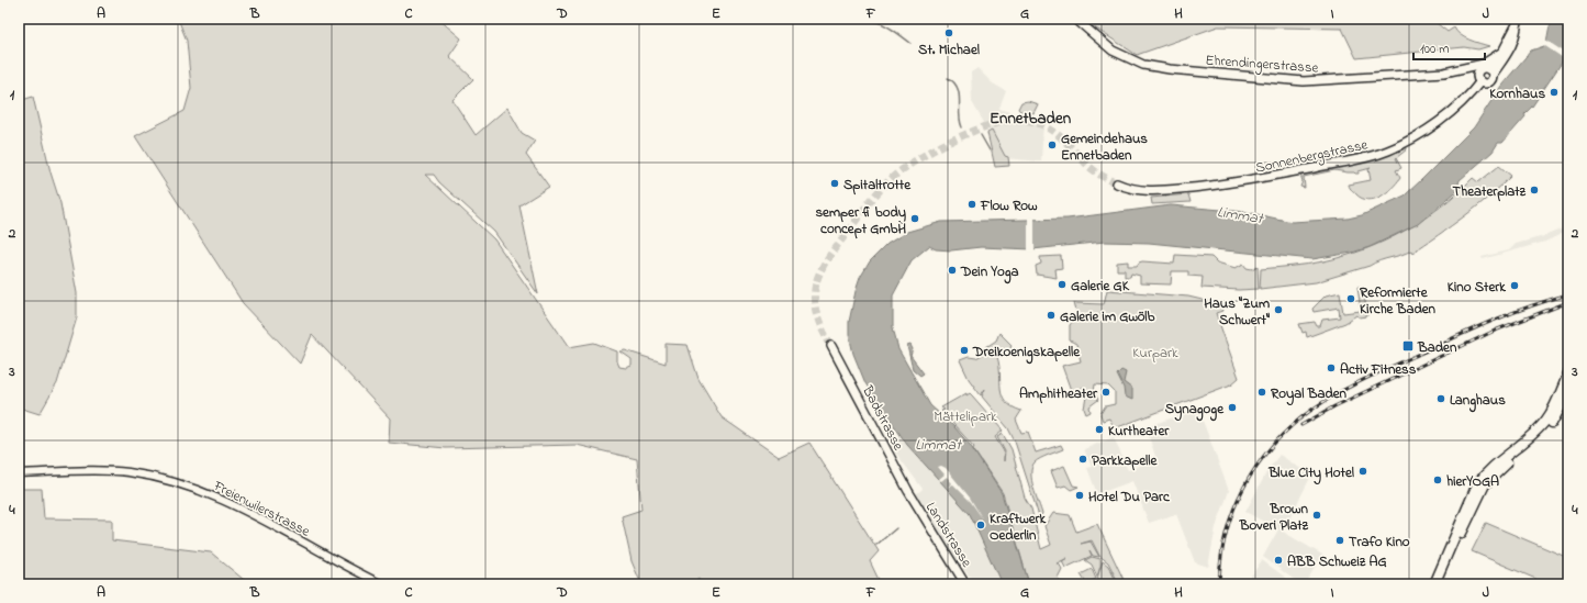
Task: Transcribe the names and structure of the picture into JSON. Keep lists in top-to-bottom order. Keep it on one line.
{"streets":{"main road":["Ehrendingerstrasse","Sonnenbergstrasse","Badstrasse","Landstrasse"],"street":["Freienwilerstrasse"]},"crossings":[["Badstrasse","Landstrasse"]],"districts":["Ennetbaden"],"water":["Limmat"],"parks":["Kurpark","Mättelipark"],"places":{"other":["St. Michael","Kornhaus","Gemeindehaus Ennetbaden","Spitaltrotte","Theaterplatz","Flow Row","semper fi body concept GmbH","Dein Yoga","Galerie GK","Kino Sterk","Reformierte Kirche Baden","Haus \"Zum Schwert\"","Galerie im Gwölb","Dreikoenigskapelle","Activ Fitness","Amphitheater","Royal Baden","Langhaus","Synagoge","Kurtheater","Parkkapelle","Blue City Hotel","hierYOGA","Hotel Du Parc","Brown Boveri Platz","Kraftwerk Oederlin","Trafo Kino","ABB Schweiz AG"],"transit":["Baden"]},"scale_bar":"100 m","grid":{"columns":["A","B","C","D","E","F","G","H","I","J"],"rows":["1","2","3","4"]}}
